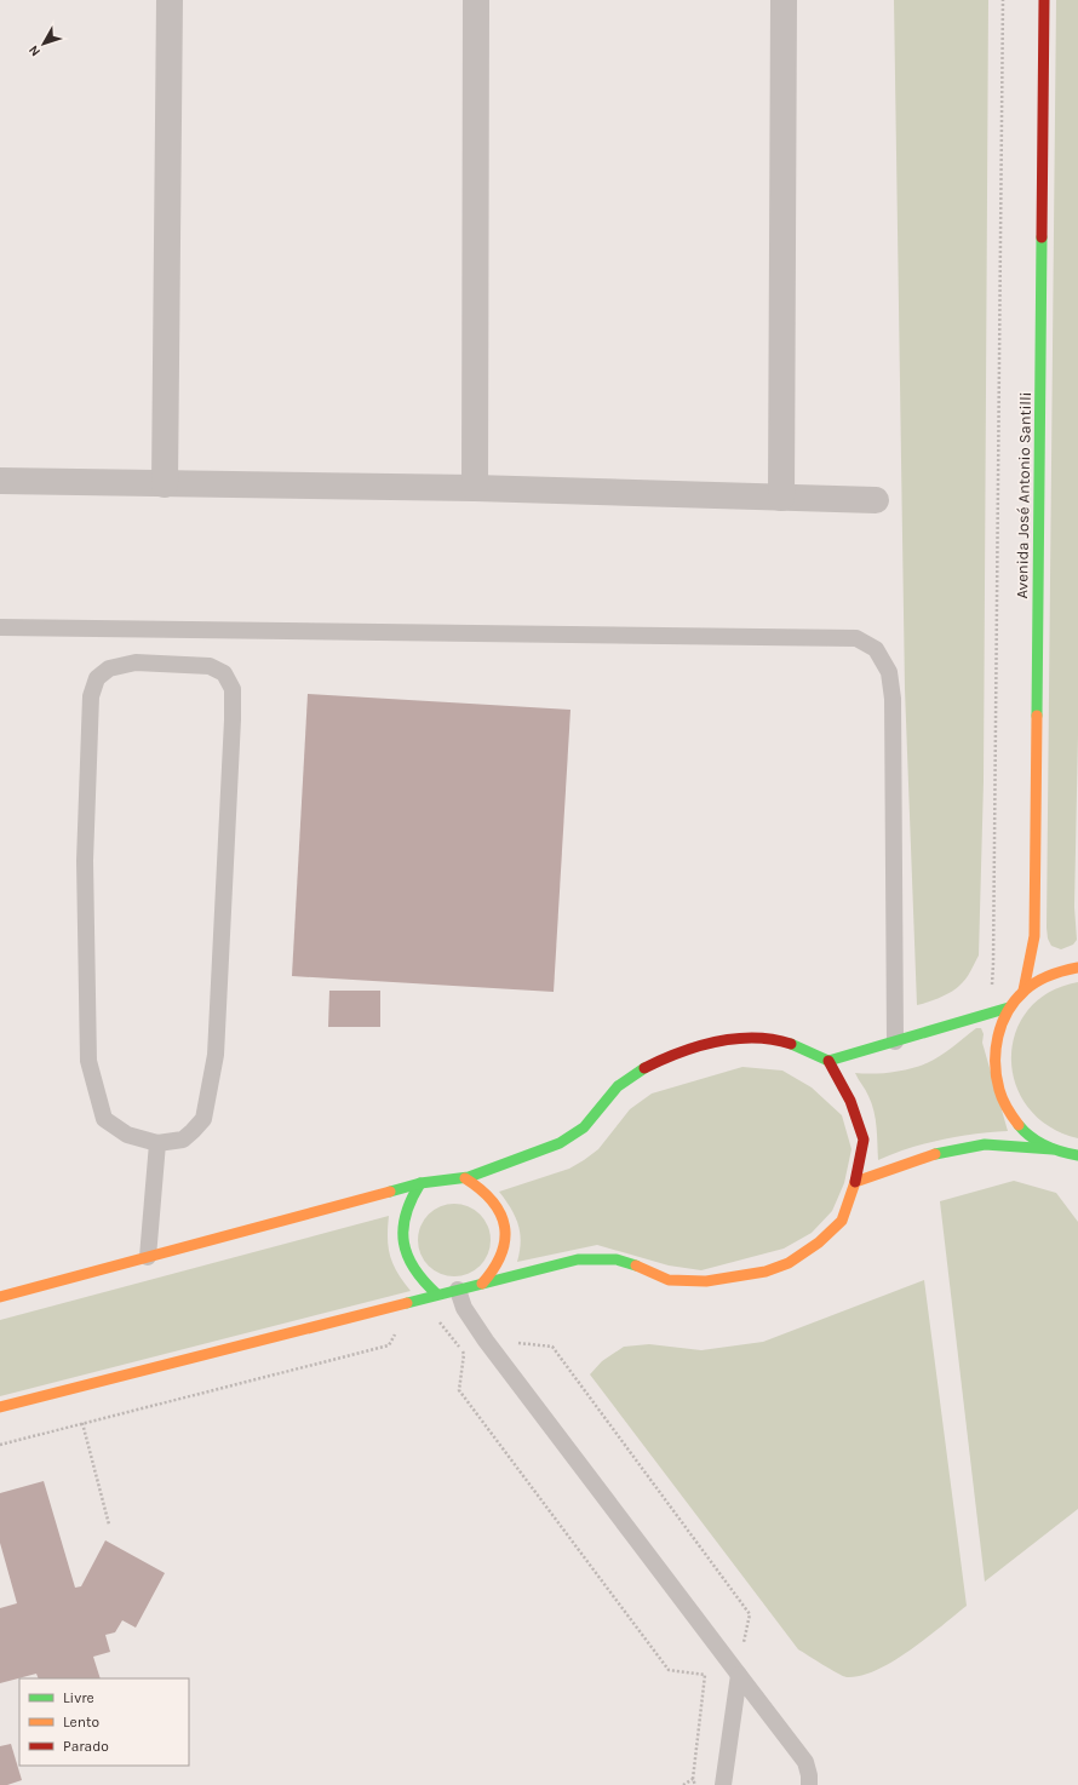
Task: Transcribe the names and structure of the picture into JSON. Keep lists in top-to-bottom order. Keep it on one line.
{"streets":{"street":["Avenida José Antonio Santilli"]},"legend":["Livre","Lento","Parado"],"north":"bottom left"}
